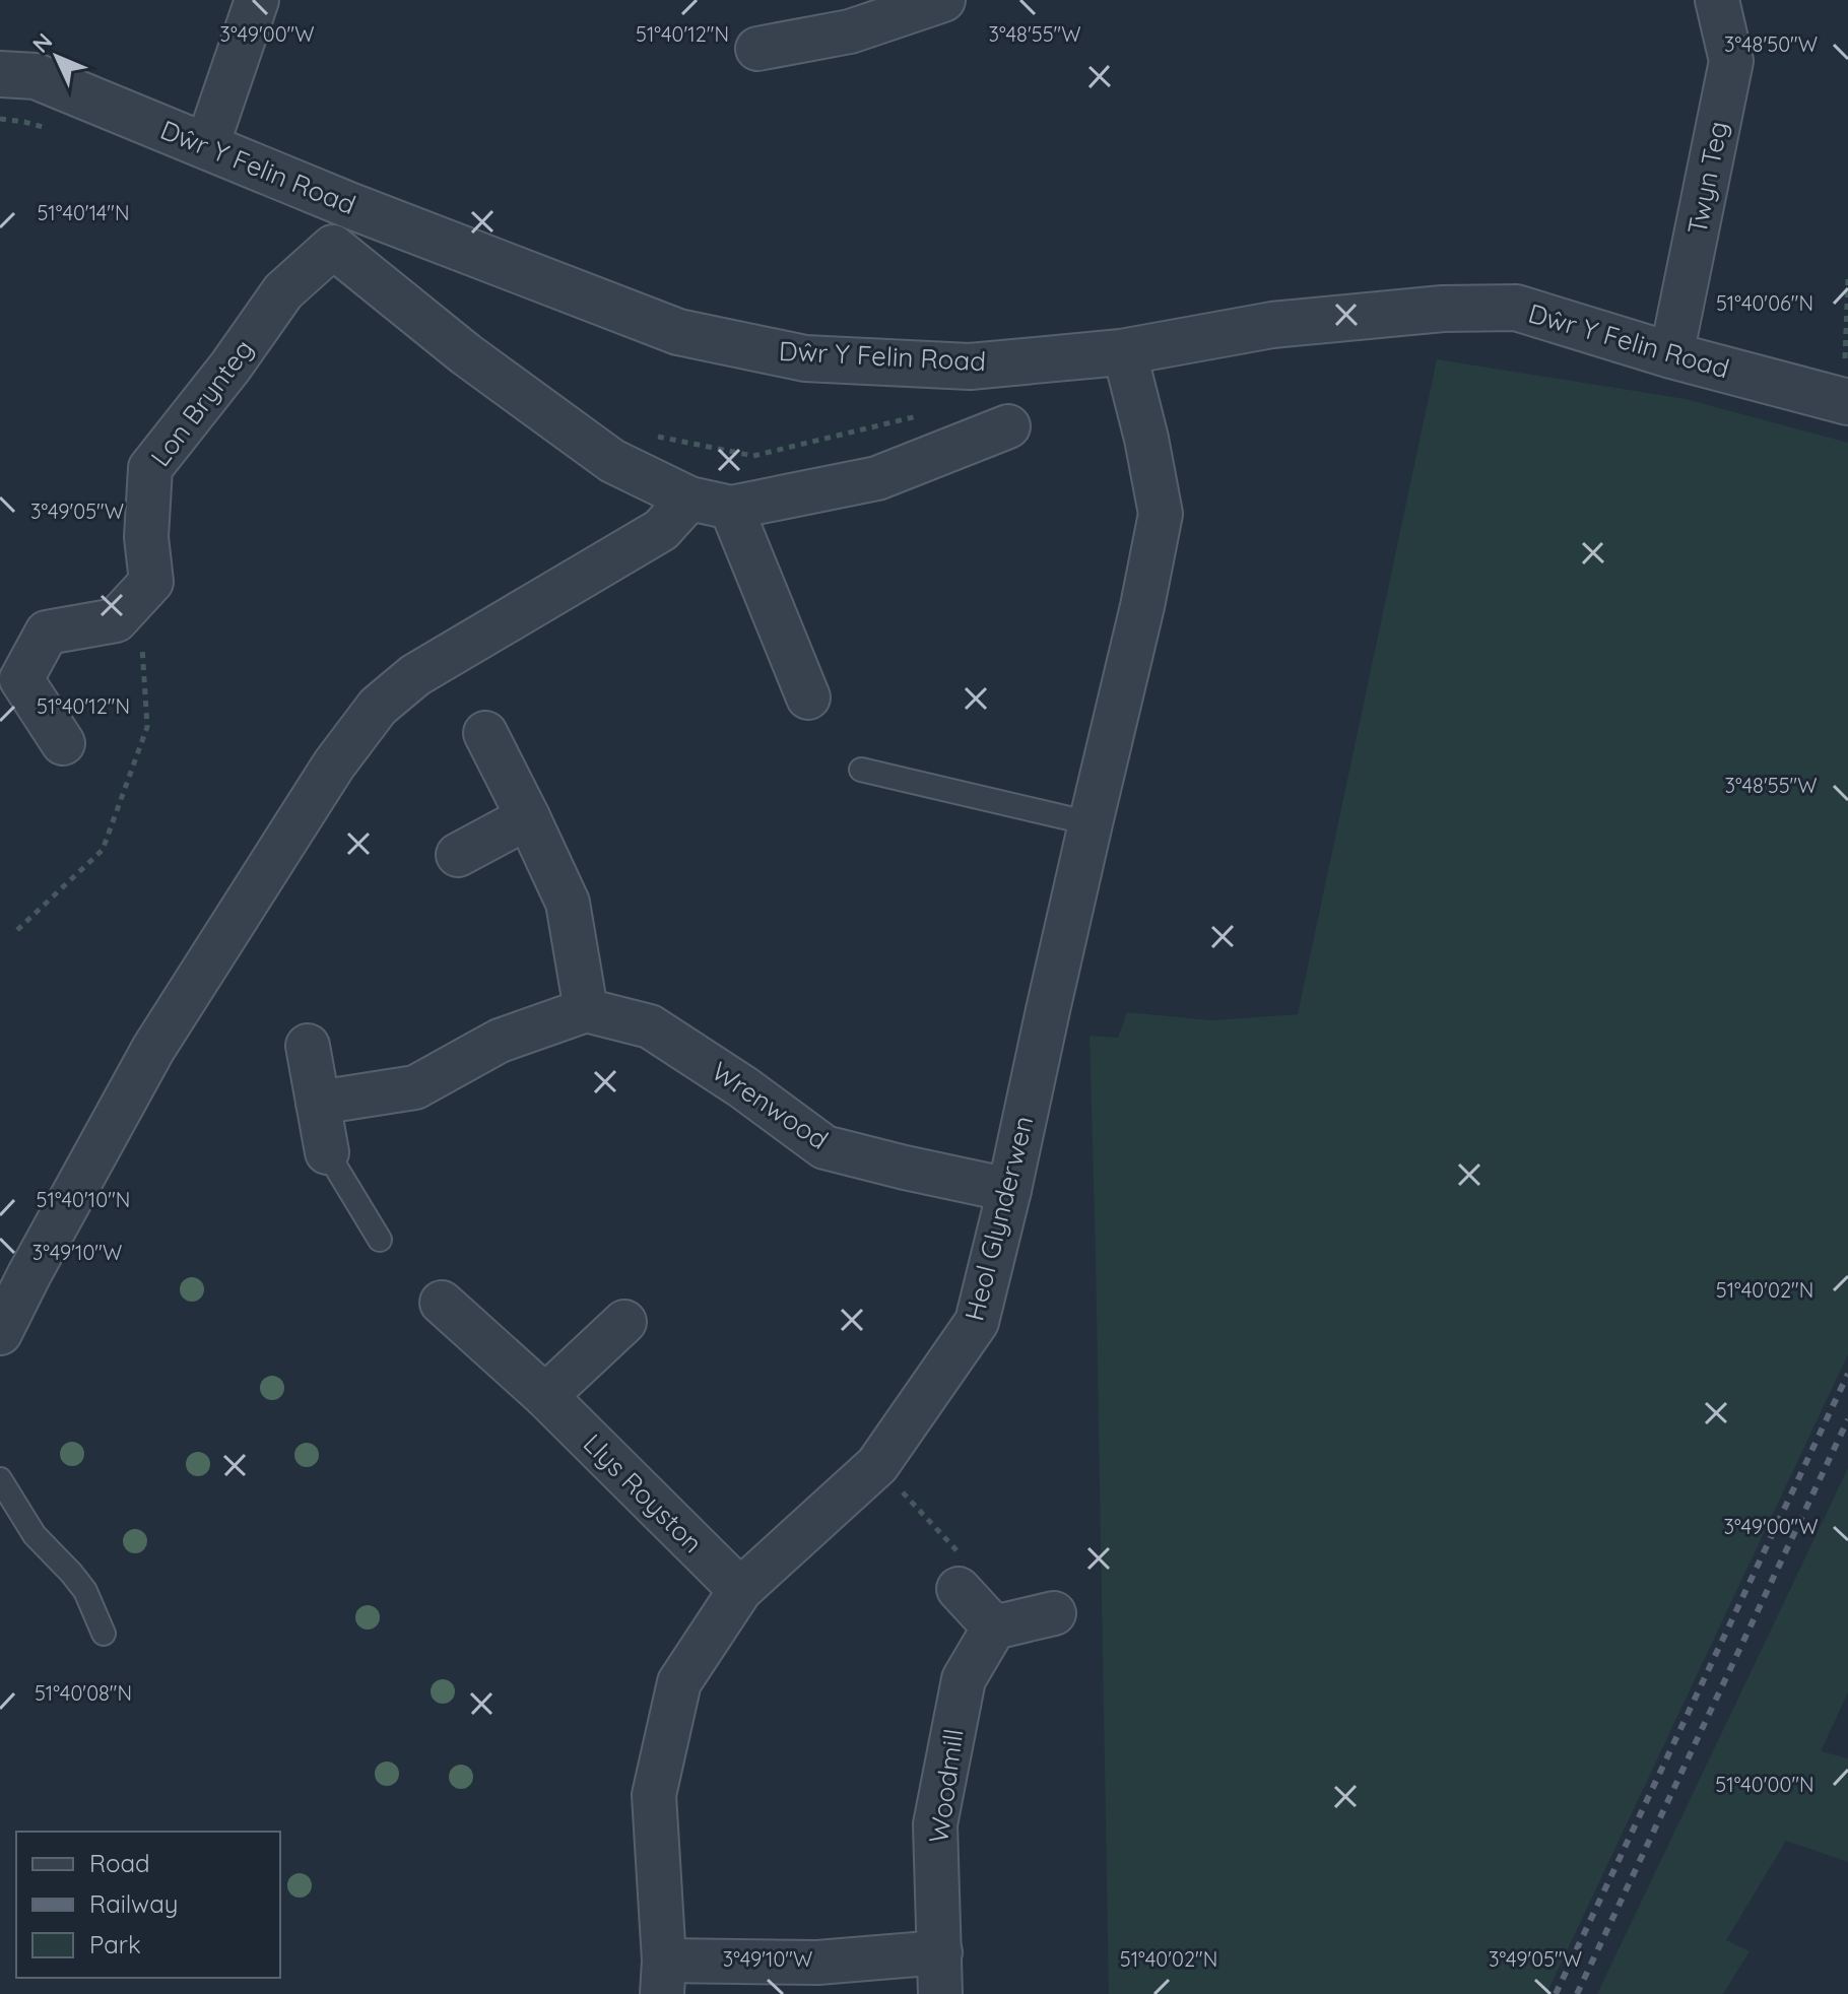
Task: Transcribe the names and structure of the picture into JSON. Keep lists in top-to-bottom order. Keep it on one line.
{"streets":{"street":["Dŵr Y Felin Road","Twyn Teg","Lon Brynteg","Wrenwood","Heol Glynderwen","Llys Royston","Woodmill"]},"crossings":[["Dŵr Y Felin Road","Twyn Teg"],["Dŵr Y Felin Road","Lon Brynteg"],["Dŵr Y Felin Road","Heol Glynderwen"],["Wrenwood","Heol Glynderwen"],["Heol Glynderwen","Llys Royston"]],"legend":["Road","Railway","Park"],"north":"top left","coordinates":["3°49'00\"W","3°48'55\"W","51°40'12\"N","3°48'50\"W","51°40'14\"N","51°40'06\"N","3°49'05\"W","51°40'10\"N","3°49'10\"W","51°40'02\"N","51°40'08\"N","51°40'00\"N"]}
